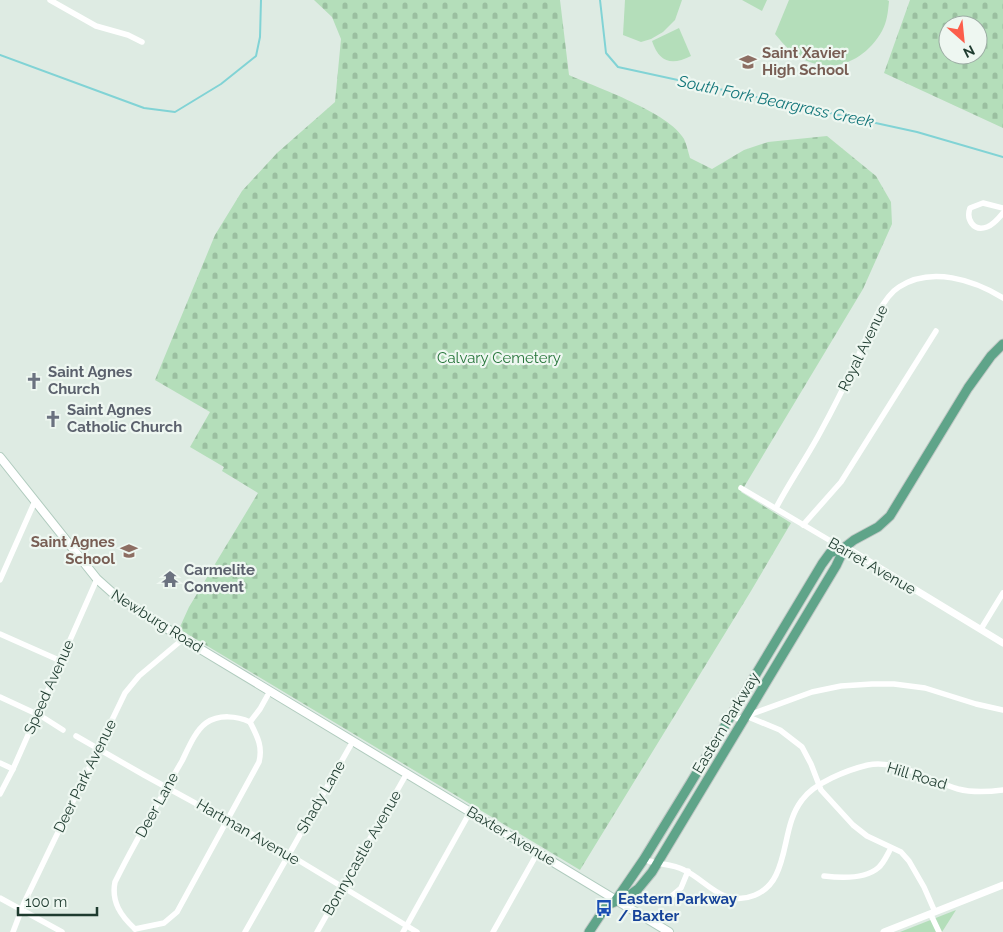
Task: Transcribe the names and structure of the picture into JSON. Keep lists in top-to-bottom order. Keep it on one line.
{"streets":{"main road":["Newburg Road","Eastern Parkway","Baxter Avenue"],"street":["Royal Avenue","Barret Avenue","Speed Avenue","Deer Park Avenue","Hill Road","Shady Lane","Deer Lane","Hartman Avenue","Bonnycastle Avenue"]},"crossings":[["Royal Avenue","Barret Avenue"],["Barret Avenue","Eastern Parkway"],["Newburg Road","Speed Avenue"],["Newburg Road","Deer Park Avenue"],["Newburg Road","Shady Lane"],["Newburg Road","Baxter Avenue"],["Eastern Parkway","Hill Road"],["Eastern Parkway","Baxter Avenue"],["Deer Park Avenue","Hartman Avenue"],["Shady Lane","Hartman Avenue"],["Shady Lane","Baxter Avenue"],["Deer Lane","Hartman Avenue"],["Hartman Avenue","Bonnycastle Avenue"],["Baxter Avenue","Bonnycastle Avenue"]],"water":["South Fork Beargrass Creek"],"parks":["Calvary Cemetery"],"places":{"school or university":["Saint Xavier High School","Saint Agnes School"],"church":["Saint Agnes Church","Saint Agnes Catholic Church"],"temple":["Carmelite Convent"],"bus stop":["Eastern Parkway / Baxter"]},"scale_bar":"100 m","north":"bottom right"}
